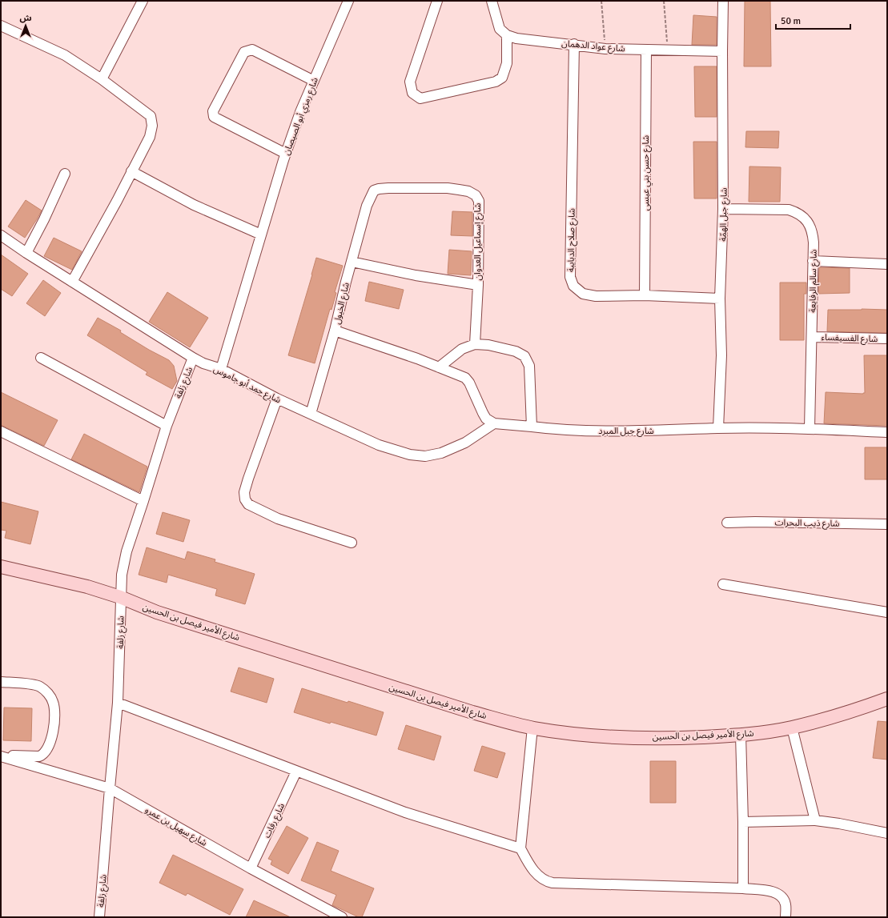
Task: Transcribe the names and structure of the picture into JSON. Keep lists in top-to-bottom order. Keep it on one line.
{"streets":{"street":["شارع عواد الدهمان","شارع رمزي أبو الصيصان","شارع حسن بني عيسى","شارع جبل الهمّة","شارع صلاح الدبايبة","شارع إسماعيل العدوان","شارع سالم الرفايعة","شارع الخيول","شارع الفسيفساء","شارع زلفة","شارع حمد أبو جاموس","شارع جبل المبرد","شارع ذيب البحرات","شارع الأمير فيصل بن الحسين","شارع رفات","شارع سهيل بن عمرو"]},"crossings":[["شارع عواد الدهمان","شارع حسن بني عيسى"],["شارع عواد الدهمان","شارع جبل الهمّة"],["شارع عواد الدهمان","شارع صلاح الدبايبة"],["شارع رمزي أبو الصيصان","شارع حمد أبو جاموس"],["شارع حسن بني عيسى","شارع صلاح الدبايبة"],["شارع جبل الهمّة","شارع صلاح الدبايبة"],["شارع جبل الهمّة","شارع سالم الرفايعة"],["شارع جبل الهمّة","شارع جبل المبرد"],["شارع إسماعيل العدوان","شارع الخيول"],["شارع سالم الرفايعة","شارع الفسيفساء"],["شارع سالم الرفايعة","شارع جبل المبرد"],["شارع الخيول","شارع حمد أبو جاموس"],["شارع زلفة","شارع حمد أبو جاموس"],["شارع زلفة","شارع الأمير فيصل بن الحسين"],["شارع زلفة","شارع سهيل بن عمرو"],["شارع حمد أبو جاموس","شارع جبل المبرد"],["شارع رفات","شارع سهيل بن عمرو"]],"scale_bar":"50 m","north":"top"}
